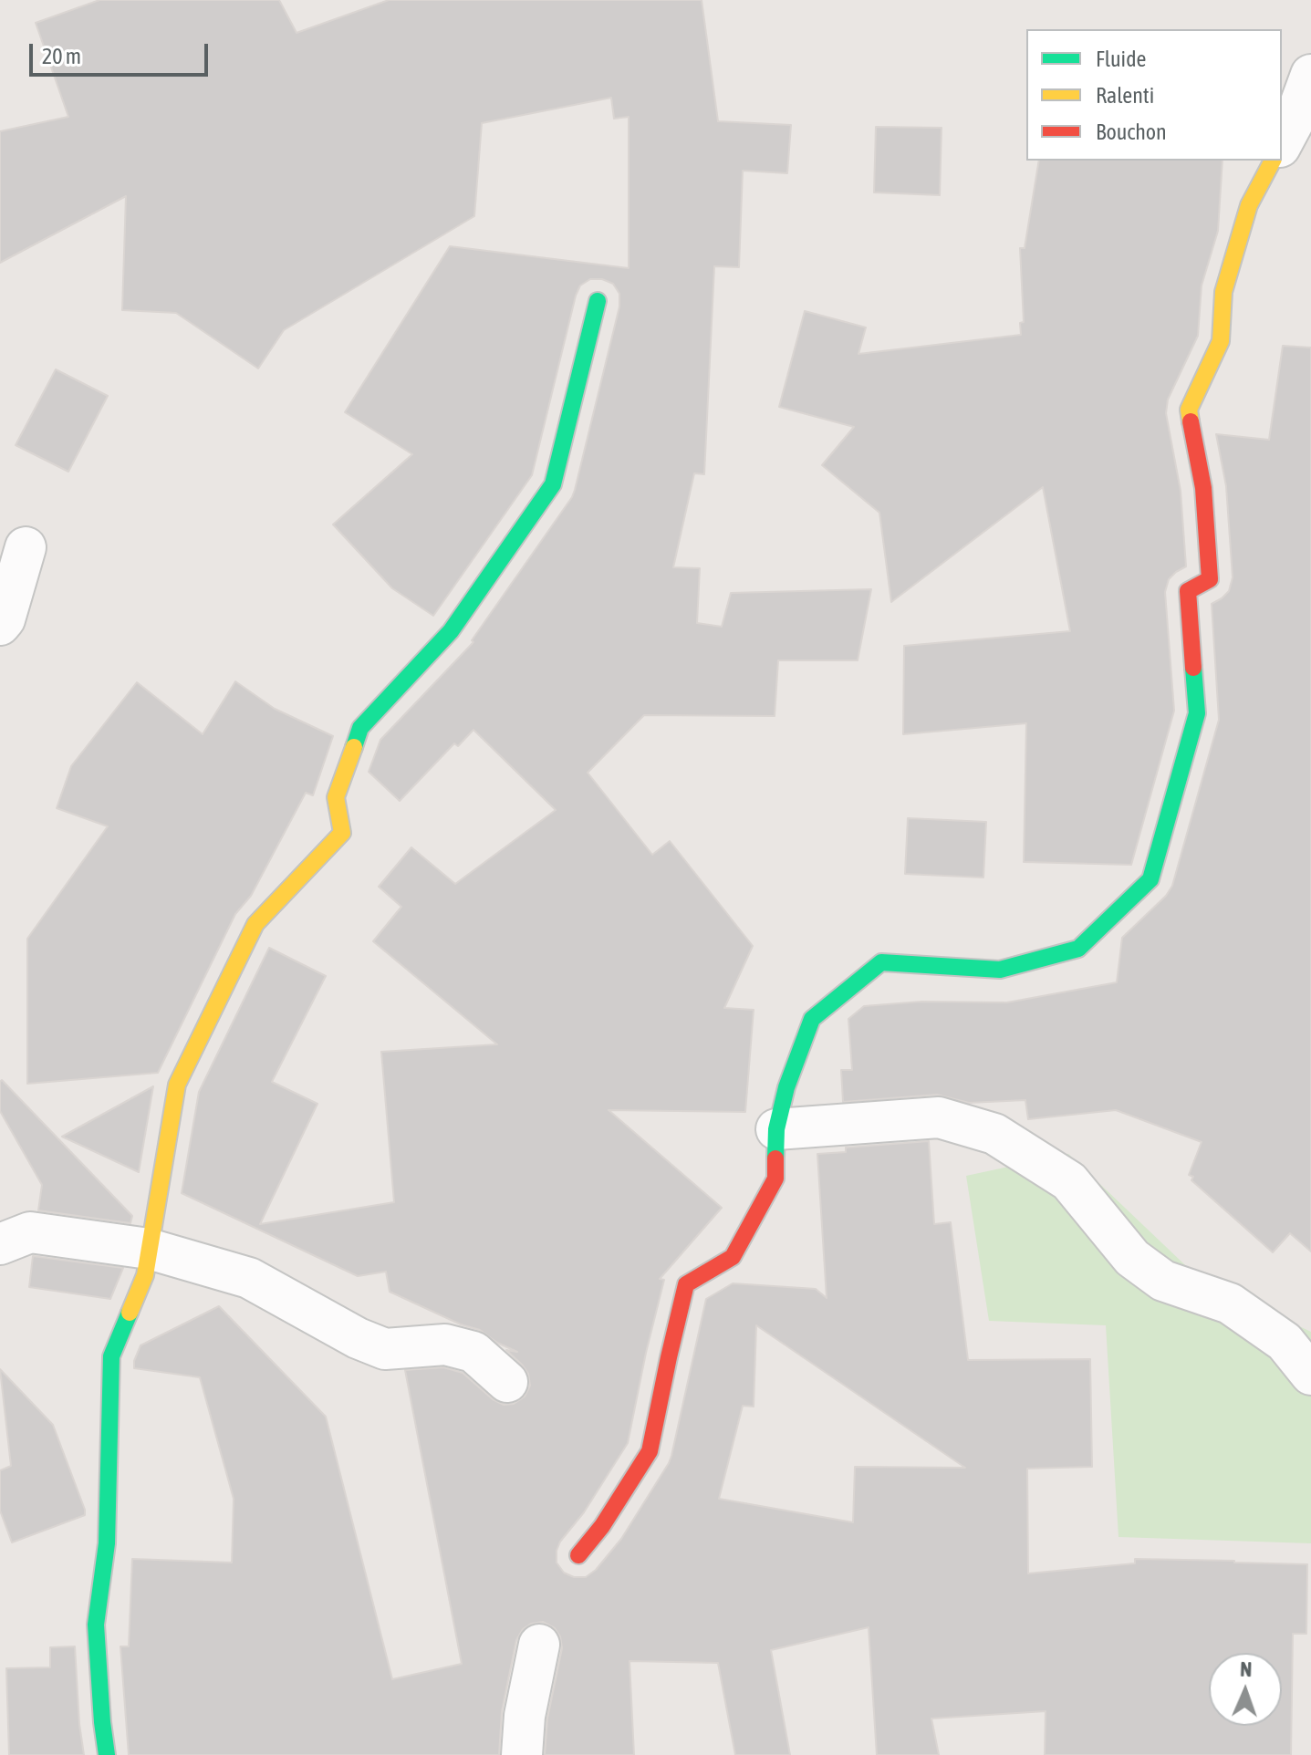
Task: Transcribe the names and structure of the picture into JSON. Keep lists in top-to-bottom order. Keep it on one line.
{"legend":["Fluide","Ralenti","Bouchon"],"scale_bar":"20 m","north":"top"}
